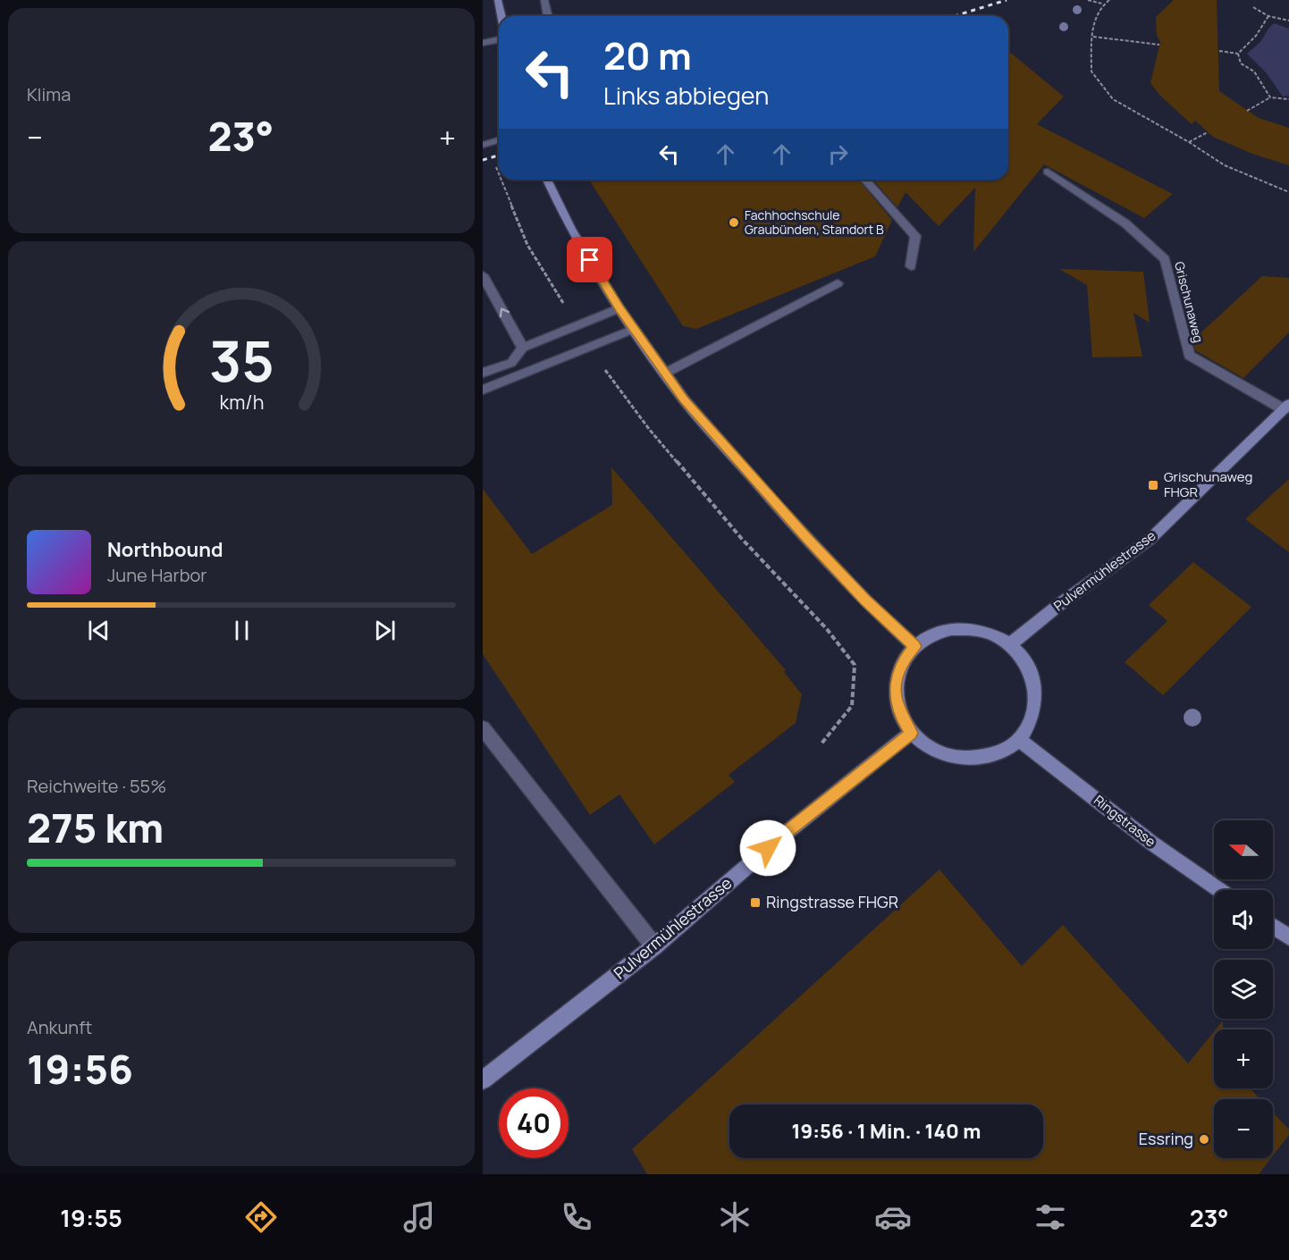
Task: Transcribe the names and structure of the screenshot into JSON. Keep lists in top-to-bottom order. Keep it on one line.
{"streets":{"main road":["Pulvermühlestrasse","Ringstrasse"],"lane":["Grischunaweg"]},"crossings":[["Grischunaweg","Pulvermühlestrasse"],["Pulvermühlestrasse","Ringstrasse"]],"places":{"other":["Fachhochschule Graubünden, Standort B","Essring"],"transit":["Grischunaweg FHGR","Ringstrasse FHGR"]},"north":"left","page":{"tile":["Klima",["Reichweite · 55%","275 km"],["Ankunft","19:56"]],"turn":["20 m","Links abbiegen"],"heat":["−","23°","+"],"song":["Northbound","June Harbor"],"map_buttons":["+","−"],"limit":"40","trip":"19:56 · 1 Min. · 140 m","tabs":["19:55","23°"],"gauge":["35","km/h"]}}
